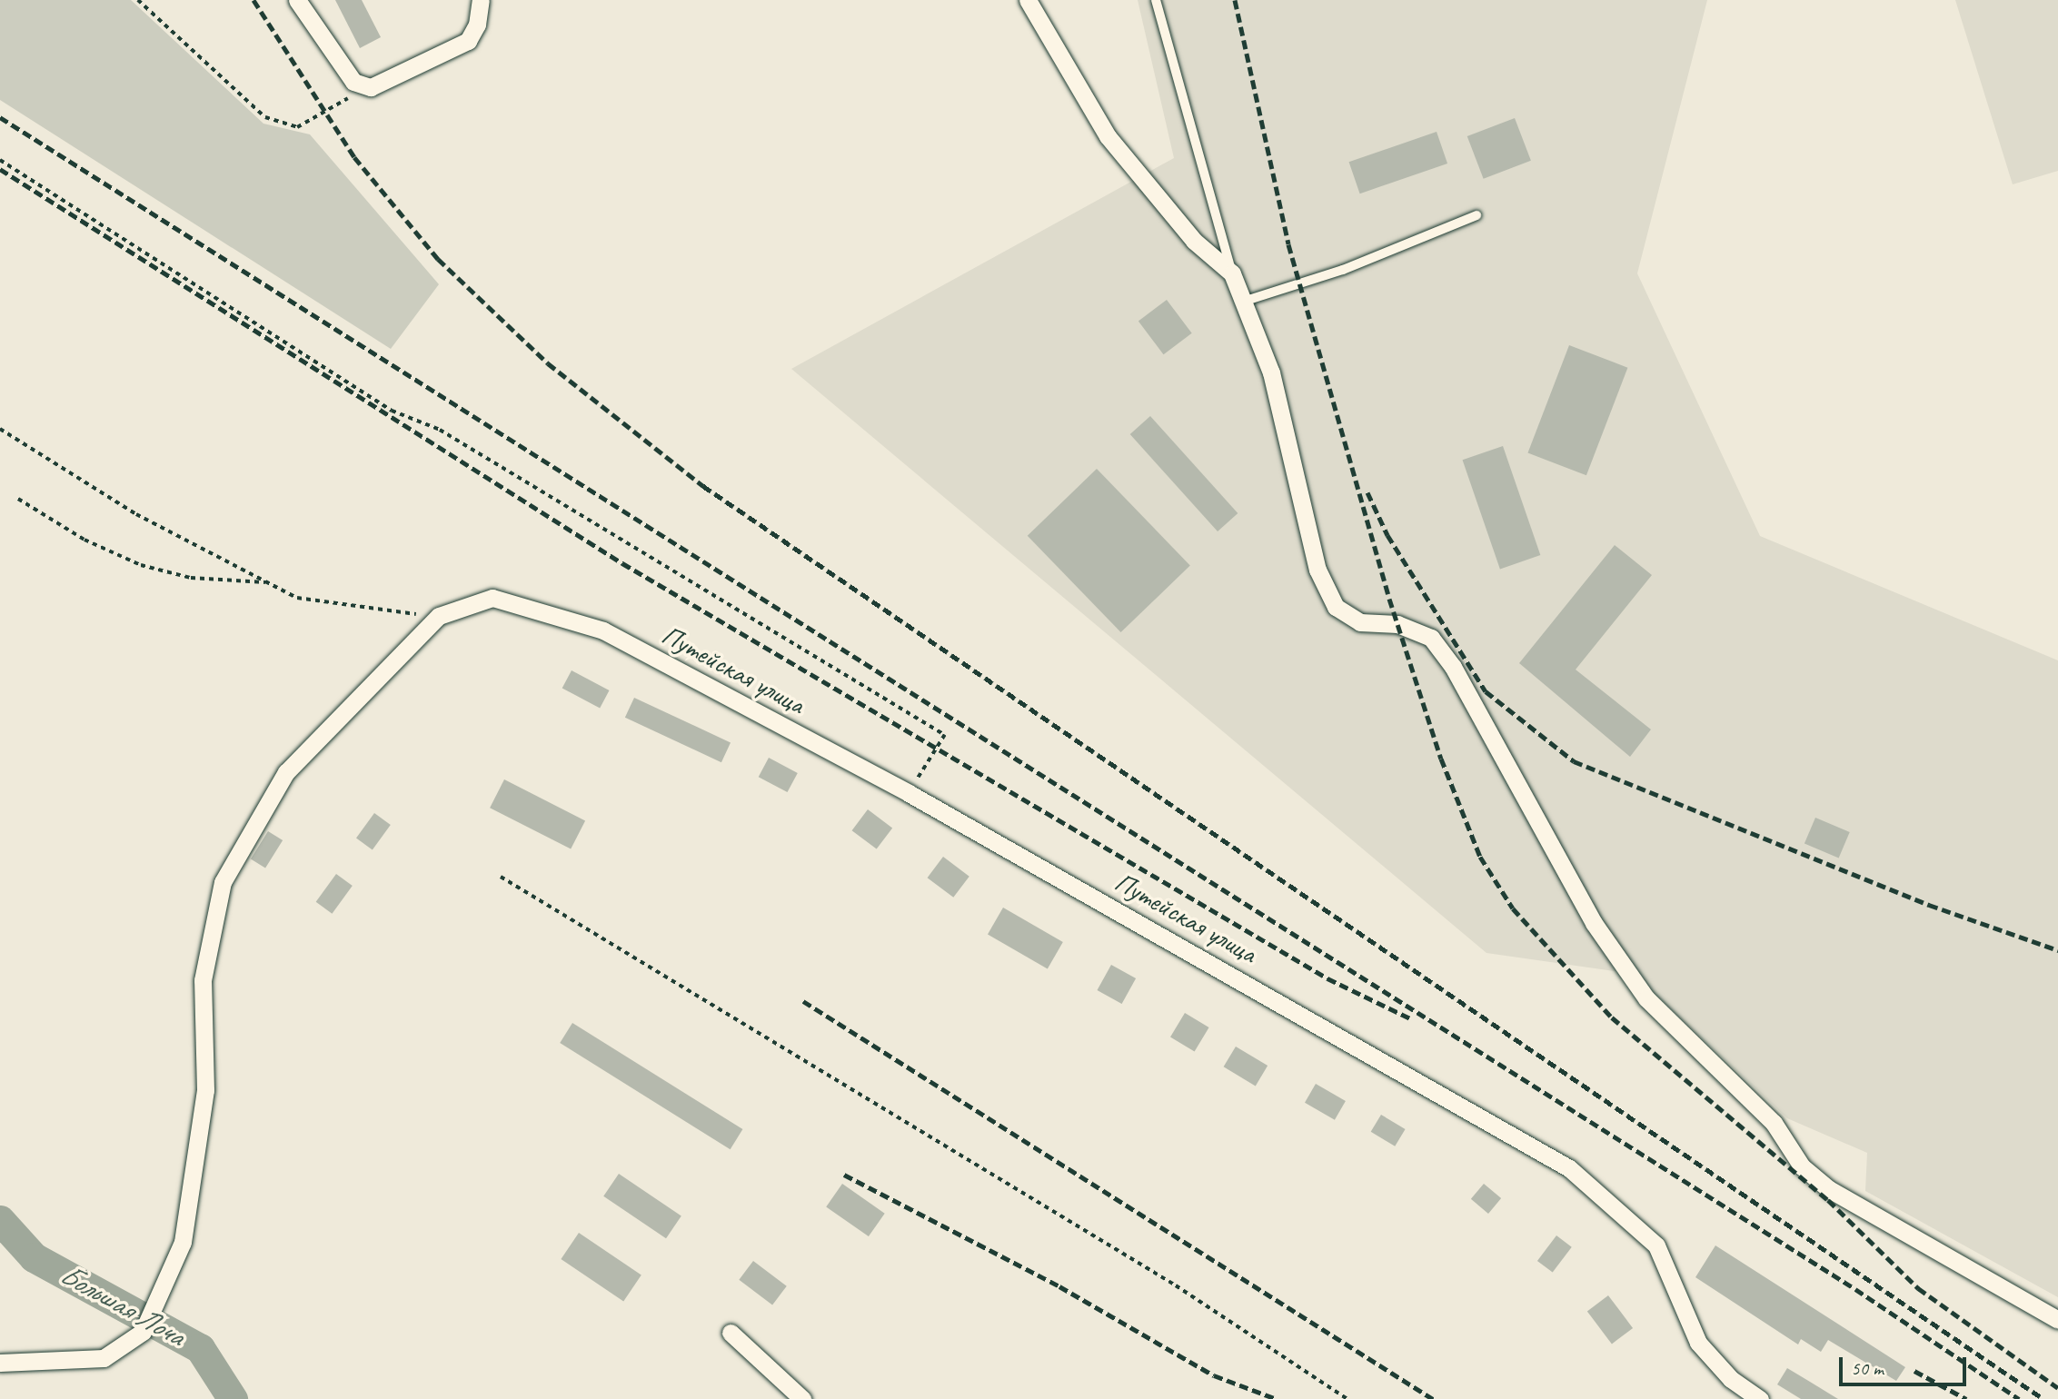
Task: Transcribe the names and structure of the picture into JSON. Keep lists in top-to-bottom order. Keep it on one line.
{"streets":{"street":["Путейская улица"]},"water":["Большая Лоча"],"scale_bar":"50 m"}
